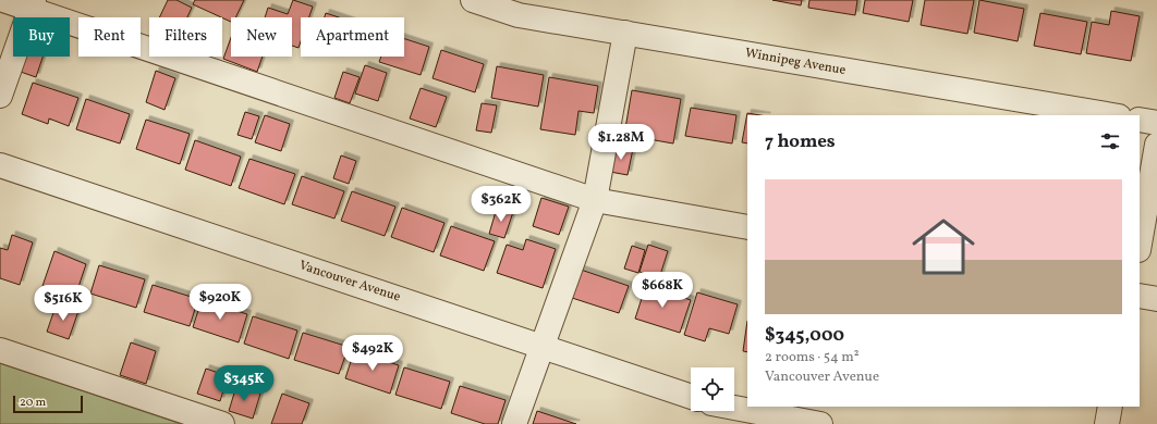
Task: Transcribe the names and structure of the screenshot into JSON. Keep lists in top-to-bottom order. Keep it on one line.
{"streets":{"street":["Winnipeg Avenue","Vancouver Avenue"]},"scale_bar":"20 m","page":{"chip":["Buy","Rent","Filters","New","Apartment"],"heading":"7 homes","price":["$1.28M","$362K","$668K","$920K","$516K","$492K","$345K"],"list":[{"name":"$345,000","note":"2 rooms · 54 m² · Vancouver Avenue"}],"scale":"20 m"}}
